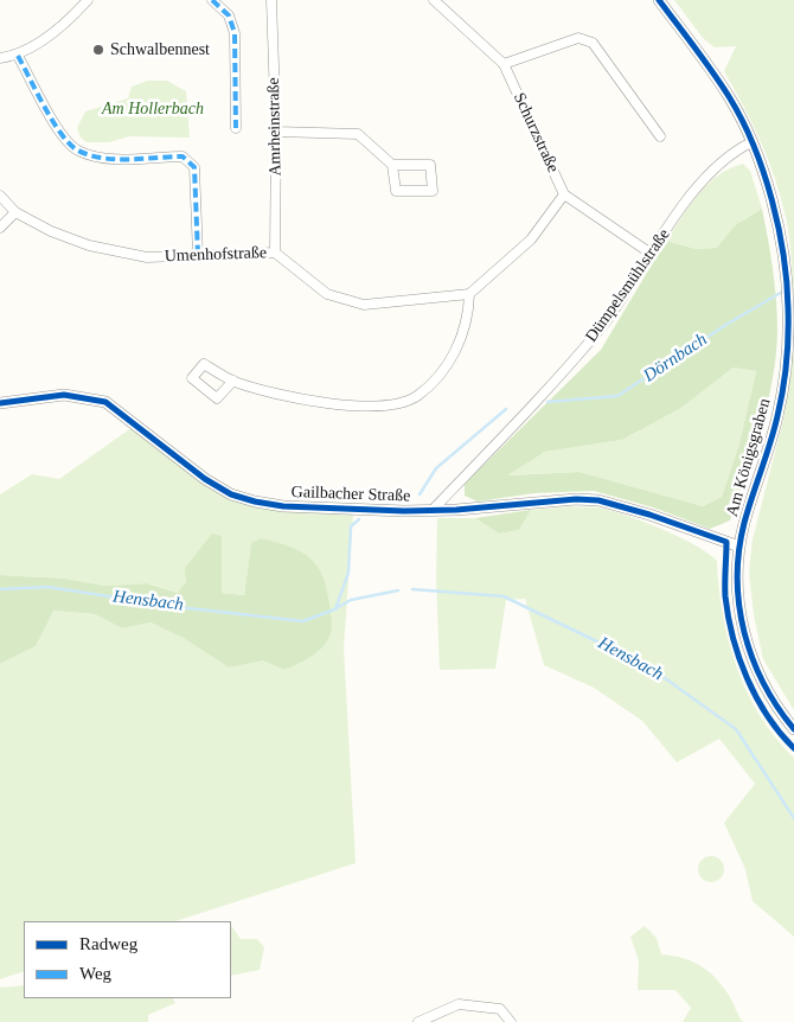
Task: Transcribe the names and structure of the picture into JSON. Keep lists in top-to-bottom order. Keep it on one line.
{"streets":{"street":["Amrheinstraße","Schurzstraße","Umenhofstraße","Dümpelsmühlstraße","Am Königsgraben","Gailbacher Straße"]},"crossings":[["Amrheinstraße","Umenhofstraße"],["Dümpelsmühlstraße","Am Königsgraben"],["Dümpelsmühlstraße","Gailbacher Straße"],["Am Königsgraben","Gailbacher Straße"]],"water":["Dörnbach","Hensbach"],"parks":["Am Hollerbach"],"places":["Schwalbennest"],"legend":["Radweg","Weg"]}
